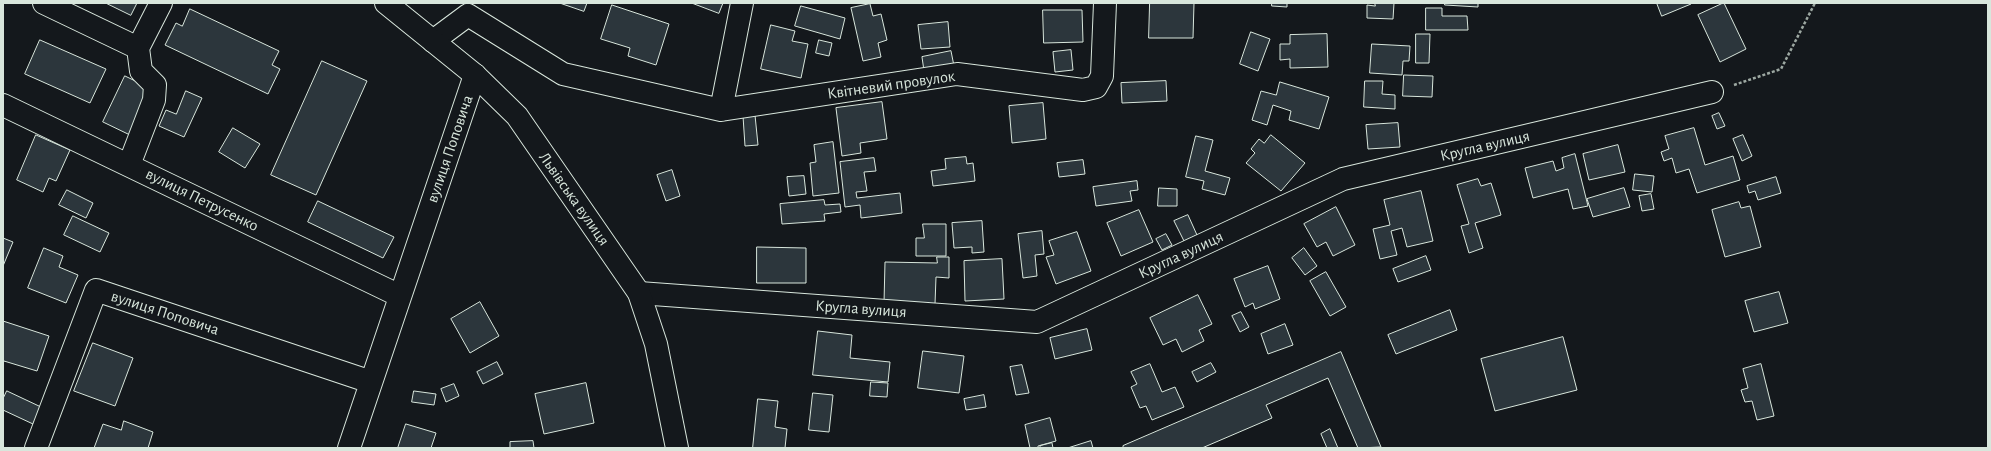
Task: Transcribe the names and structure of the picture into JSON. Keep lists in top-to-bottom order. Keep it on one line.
{"streets":{"street":["Квітневий провулок","Кругла вулиця","вулиця Поповича","Львівська вулиця","вулиця Петрусенко"]},"crossings":[["Кругла вулиця","Львівська вулиця"],["вулиця Поповича","Львівська вулиця"],["вулиця Поповича","вулиця Петрусенко"]]}
